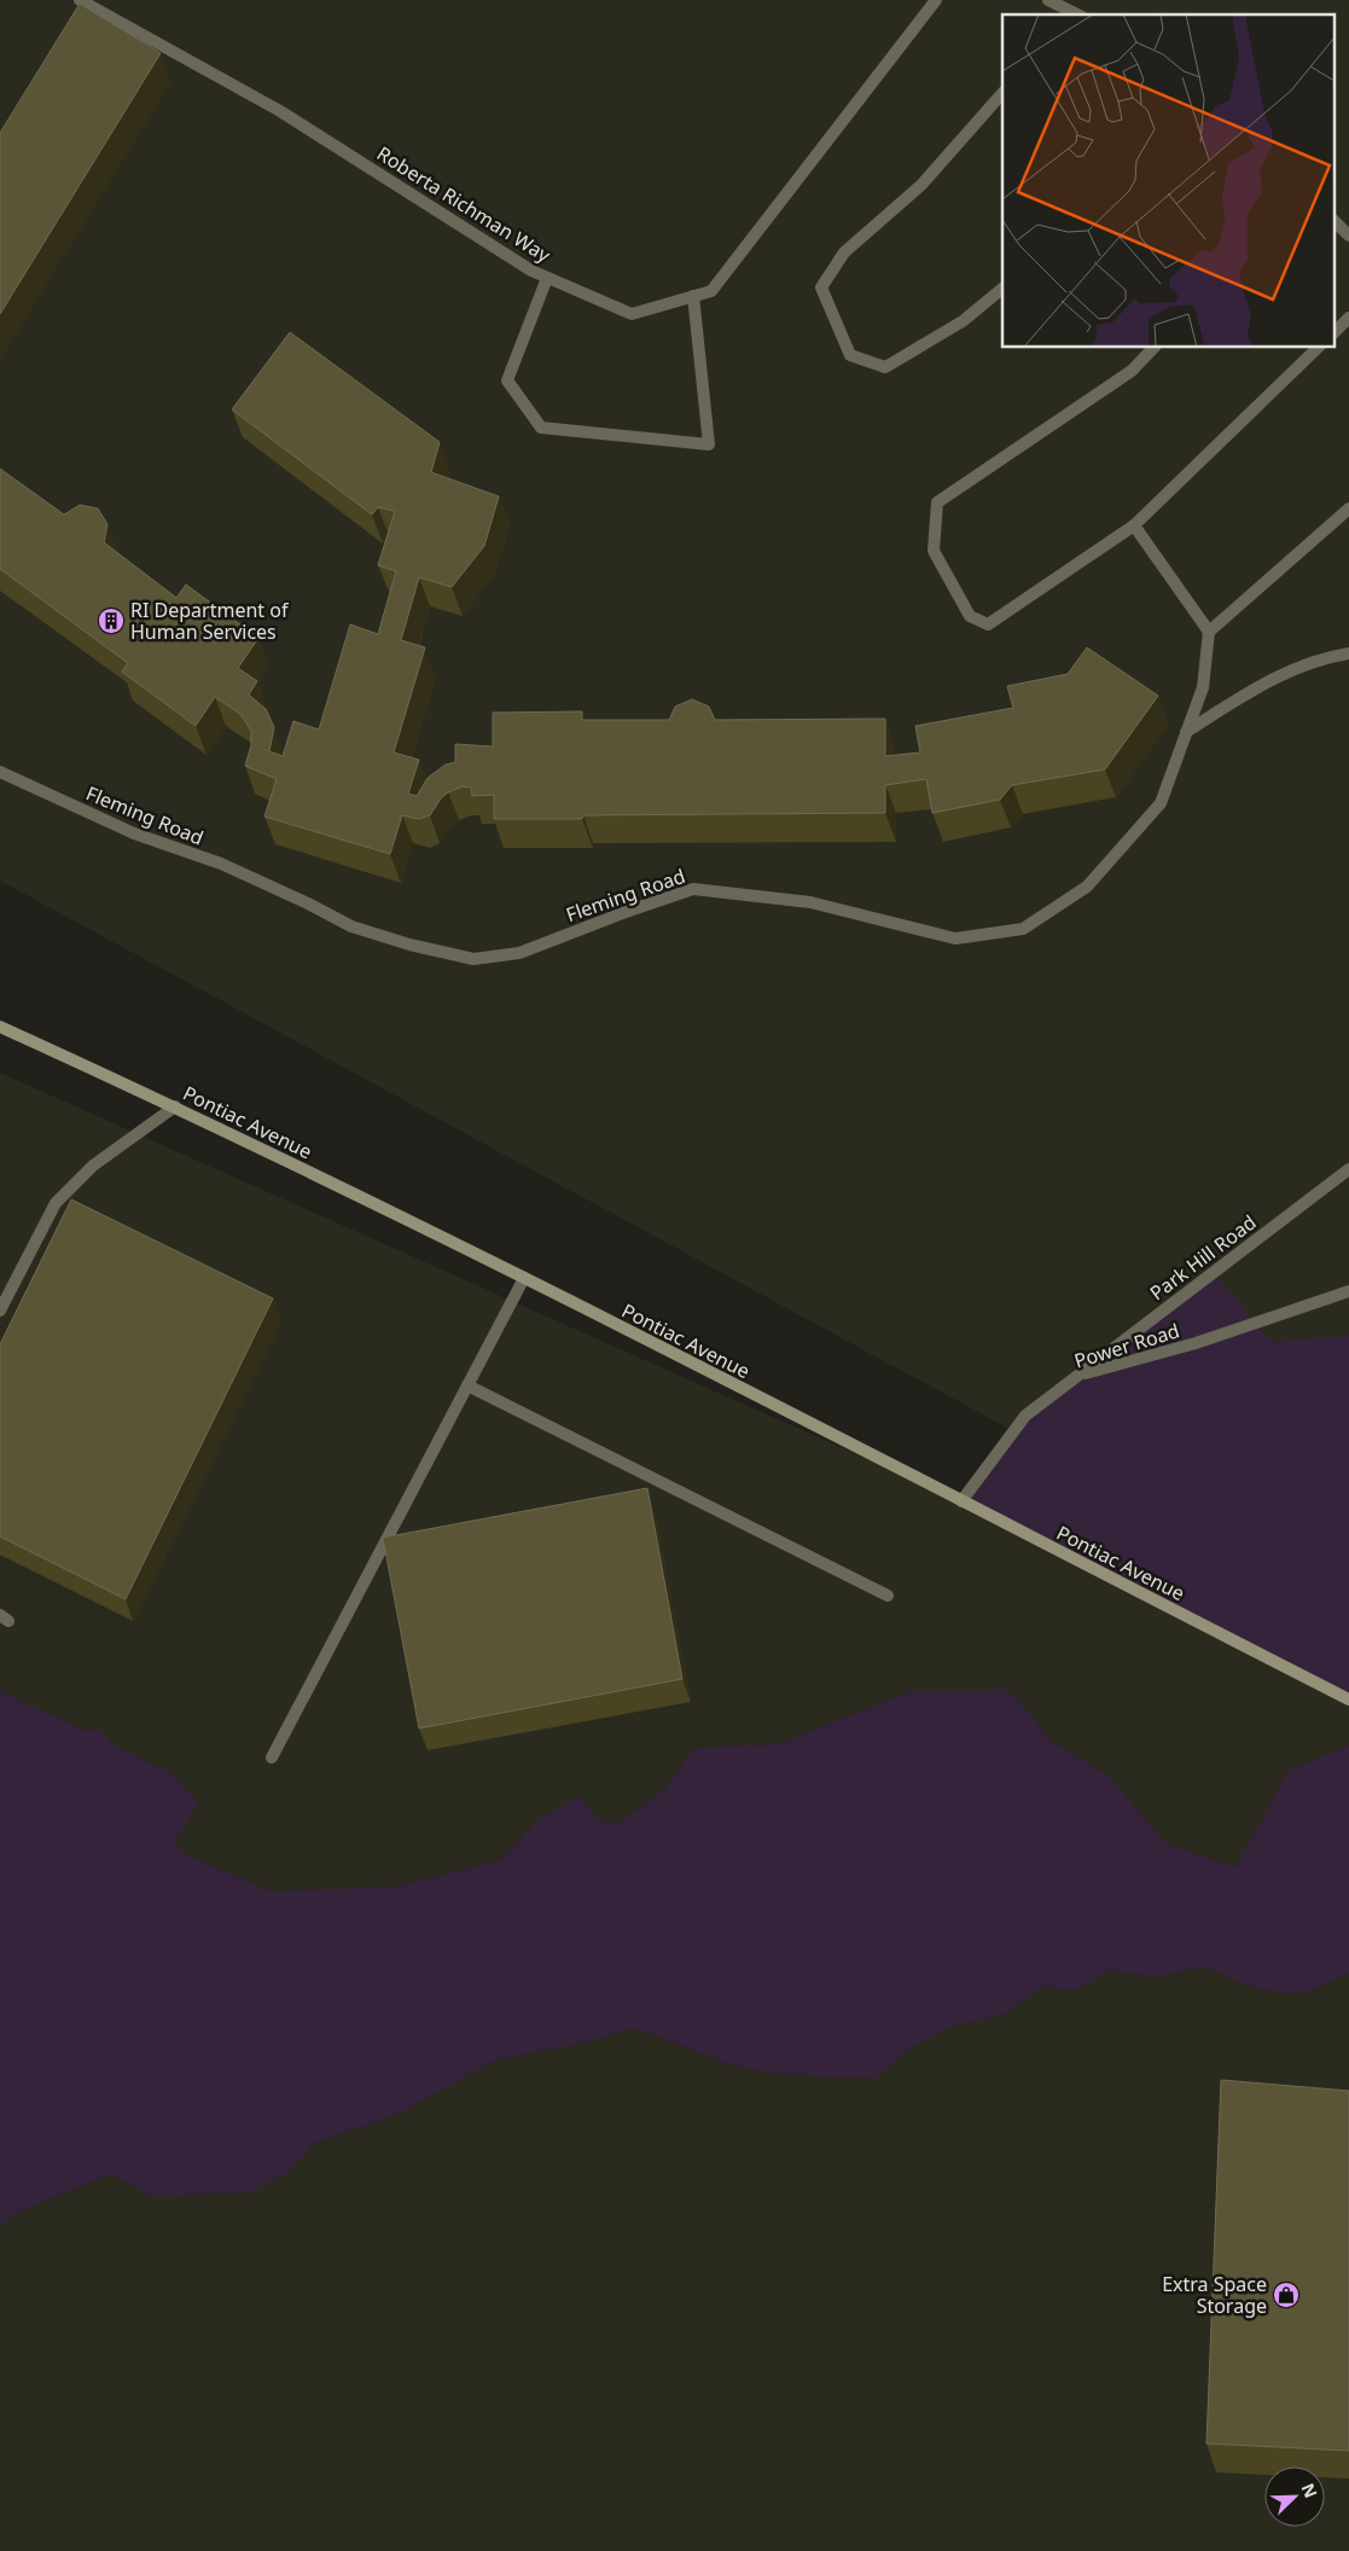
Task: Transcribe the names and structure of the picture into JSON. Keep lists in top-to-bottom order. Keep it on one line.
{"streets":{"main road":["Pontiac Avenue"],"street":["Roberta Richman Way","Fleming Road","Park Hill Road","Power Road"]},"crossings":[["Pontiac Avenue","Power Road"],["Park Hill Road","Power Road"]],"places":{"building":["RI Department of Human Services"],"shop":["Extra Space Storage"]},"north":"top right"}
